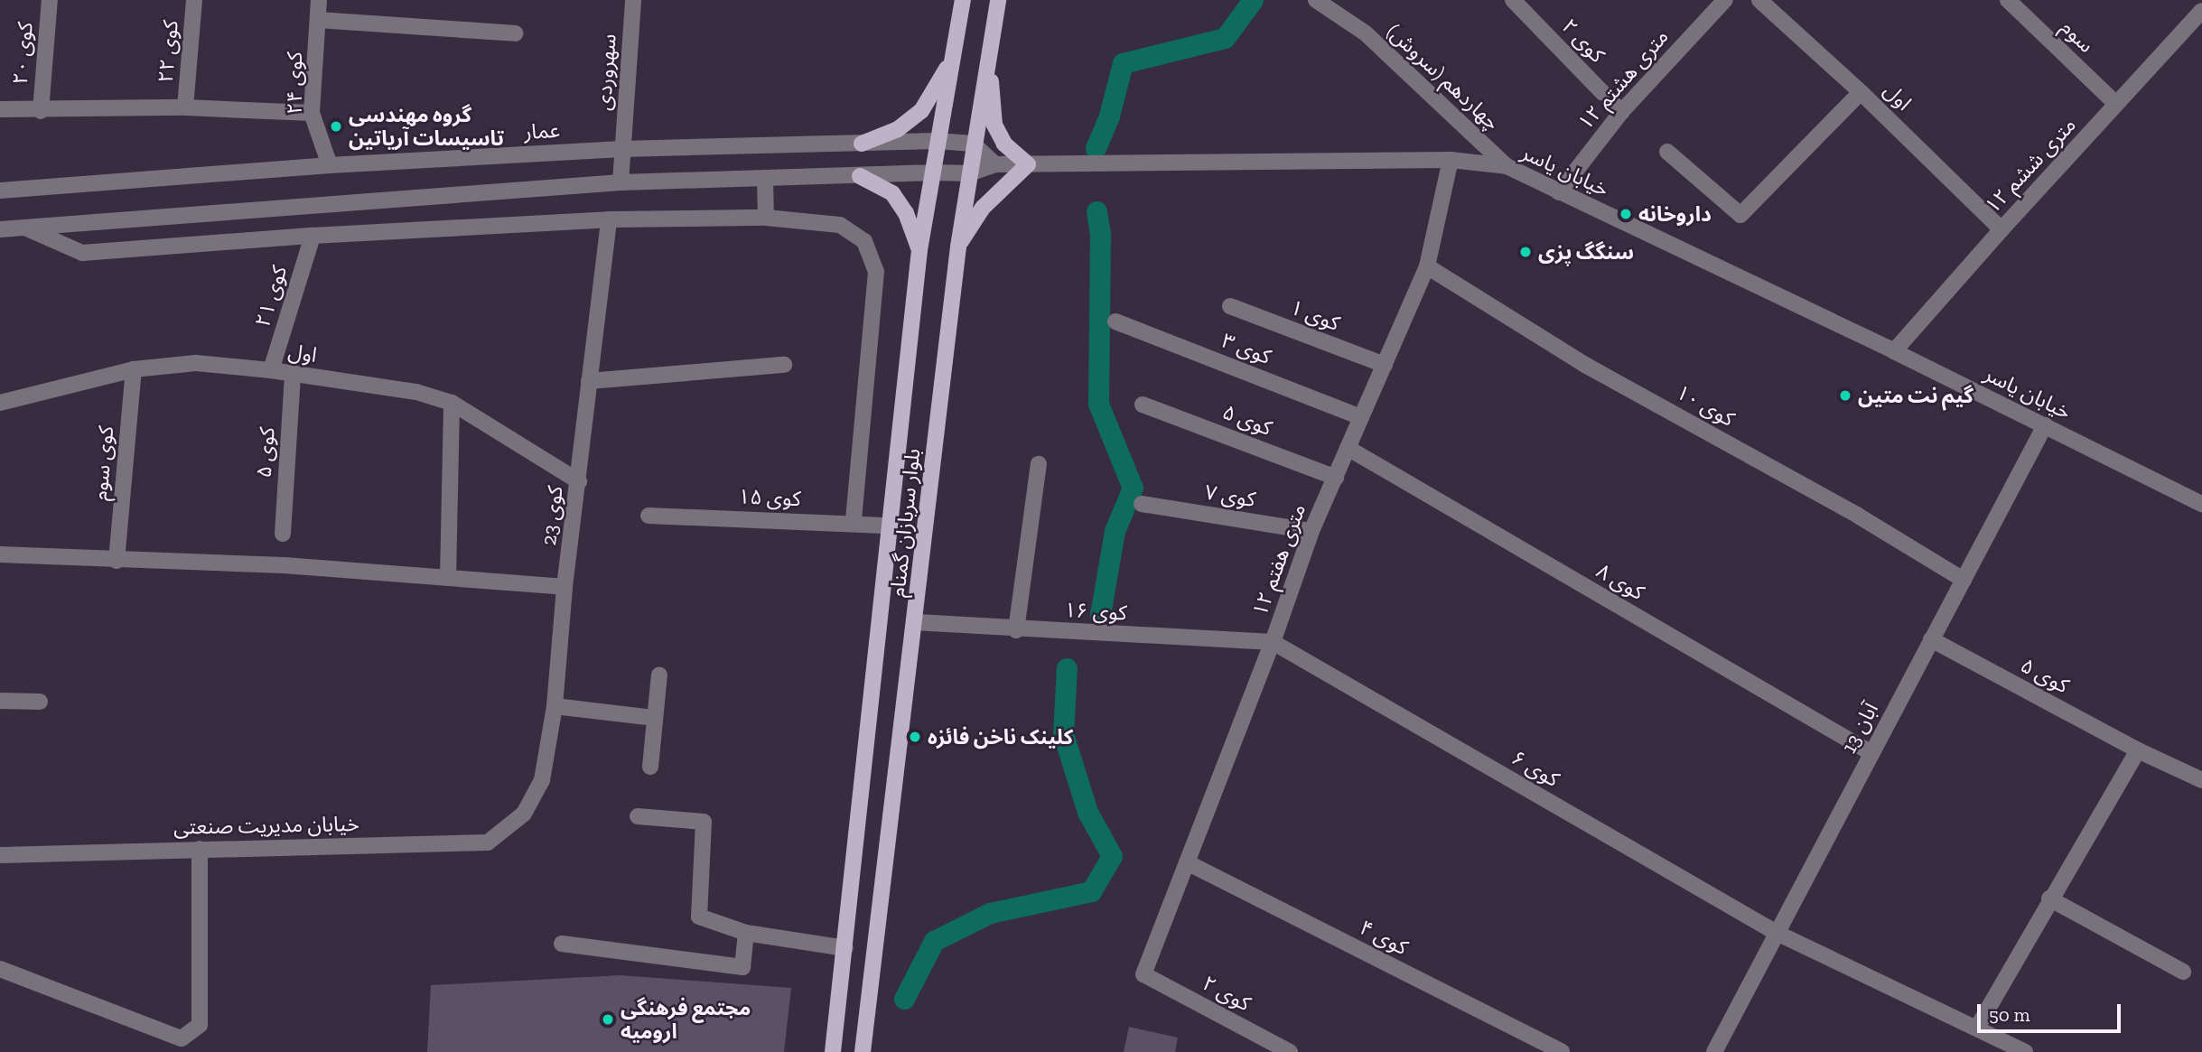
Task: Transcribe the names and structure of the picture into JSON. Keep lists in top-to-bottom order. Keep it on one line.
{"streets":{"main road":["بلوار سربازان گمنام"],"street":["سوم","کوی ۲","کوی ۲۲","کوی ۲۰","سهروردی","چهاردهم (سروش)","۱۲ متری هشتم","کوی ۲۴","اول","عمار","۱۲ متری ششم","خیابان یاسر","کوی ۲۱","کوی ۱","کوی ۳","کوی ۱۰","کوی ۵","کوی سوم","کوی ۷","کوی ۱۵","کوی 23","۱۲ متری هفتم","کوی ۸","کوی ۱۶","13 آبان","کوی ۶","خیابان مدیریت صنعتی","کوی ۴"]},"crossings":[["سوم","۱۲ متری ششم"],["کوی ۲","۱۲ متری هشتم"],["کوی ۲","۱۲ متری هفتم"],["سهروردی","عمار"],["چهاردهم (سروش)","خیابان یاسر"],["۱۲ متری هشتم","خیابان یاسر"],["کوی ۲۴","عمار"],["اول","۱۲ متری ششم"],["اول","کوی ۲۱"],["اول","کوی ۵"],["اول","کوی سوم"],["اول","کوی 23"],["عمار","بلوار سربازان گمنام"],["۱۲ متری ششم","خیابان یاسر"],["خیابان یاسر","بلوار سربازان گمنام"],["خیابان یاسر","۱۲ متری هفتم"],["خیابان یاسر","13 آبان"],["کوی ۱","۱۲ متری هفتم"],["کوی ۳","۱۲ متری هفتم"],["کوی ۱۰","۱۲ متری هفتم"],["کوی ۱۰","13 آبان"],["کوی ۵","۱۲ متری هفتم"],["کوی ۵","13 آبان"],["کوی ۷","۱۲ متری هفتم"],["کوی ۱۵","بلوار سربازان گمنام"],["کوی 23","خیابان مدیریت صنعتی"],["بلوار سربازان گمنام","کوی ۱۶"],["۱۲ متری هفتم","کوی ۸"],["۱۲ متری هفتم","کوی ۱۶"],["۱۲ متری هفتم","کوی ۶"],["۱۲ متری هفتم","کوی ۴"],["کوی ۸","13 آبان"],["کوی ۱۶","کوی ۶"],["13 آبان","کوی ۶"]],"places":["گروه مهندسی تاسیسات آریاتین","داروخانه","سنگگ پزی","گیم نت متین","کلینک ناخن فائزه","مجتمع فرهنگی ارومیه"],"scale_bar":"50 m"}
